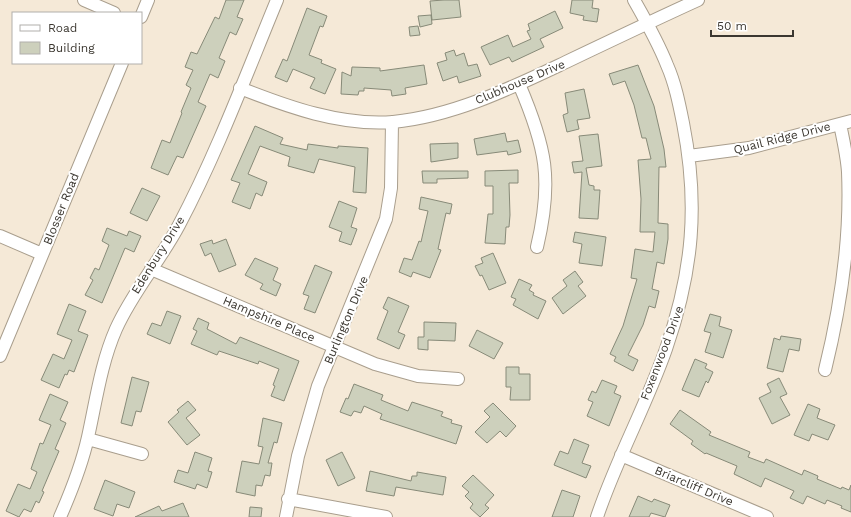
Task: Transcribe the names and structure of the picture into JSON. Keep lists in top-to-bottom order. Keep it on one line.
{"streets":{"street":["Clubhouse Drive","Quail Ridge Drive","Blosser Road","Edenbury Drive","Hampshire Place","Burlington Drive","Foxenwood Drive","Briarcliff Drive"]},"crossings":[["Clubhouse Drive","Edenbury Drive"],["Clubhouse Drive","Burlington Drive"],["Clubhouse Drive","Foxenwood Drive"],["Quail Ridge Drive","Foxenwood Drive"],["Edenbury Drive","Hampshire Place"],["Hampshire Place","Burlington Drive"],["Foxenwood Drive","Briarcliff Drive"]],"legend":["Road","Building"],"scale_bar":"50 m"}
